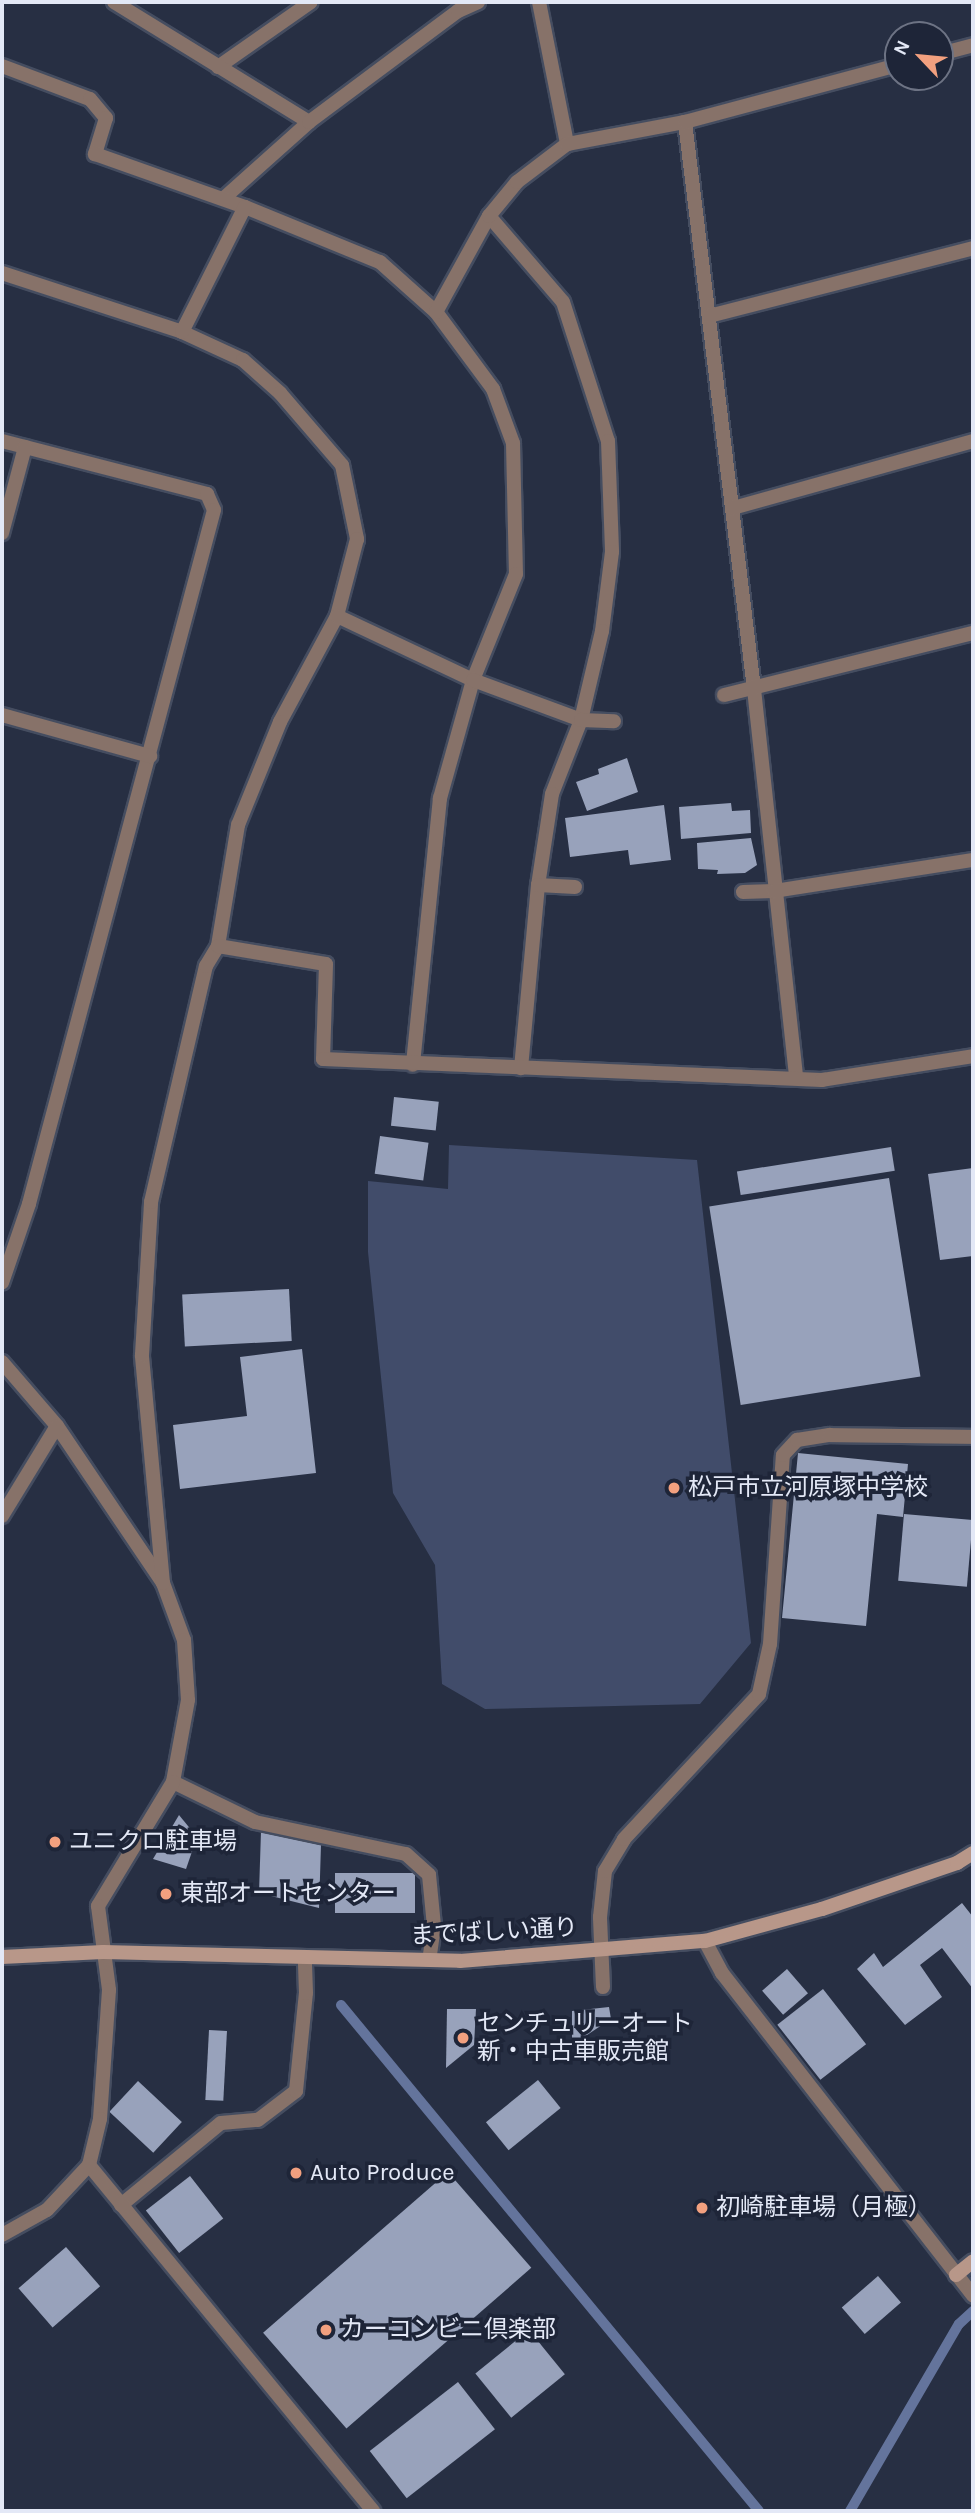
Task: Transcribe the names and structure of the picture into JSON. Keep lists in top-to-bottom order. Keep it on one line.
{"streets":{"street":["までばしい通り"]},"places":["松戸市立河原塚中学校","ユニクロ駐車場","東部オートセンター","センチュリーオート 新・中古車販売館","Auto Produce","初崎駐車場（月極）","カーコンビニ倶楽部"],"north":"top left"}
